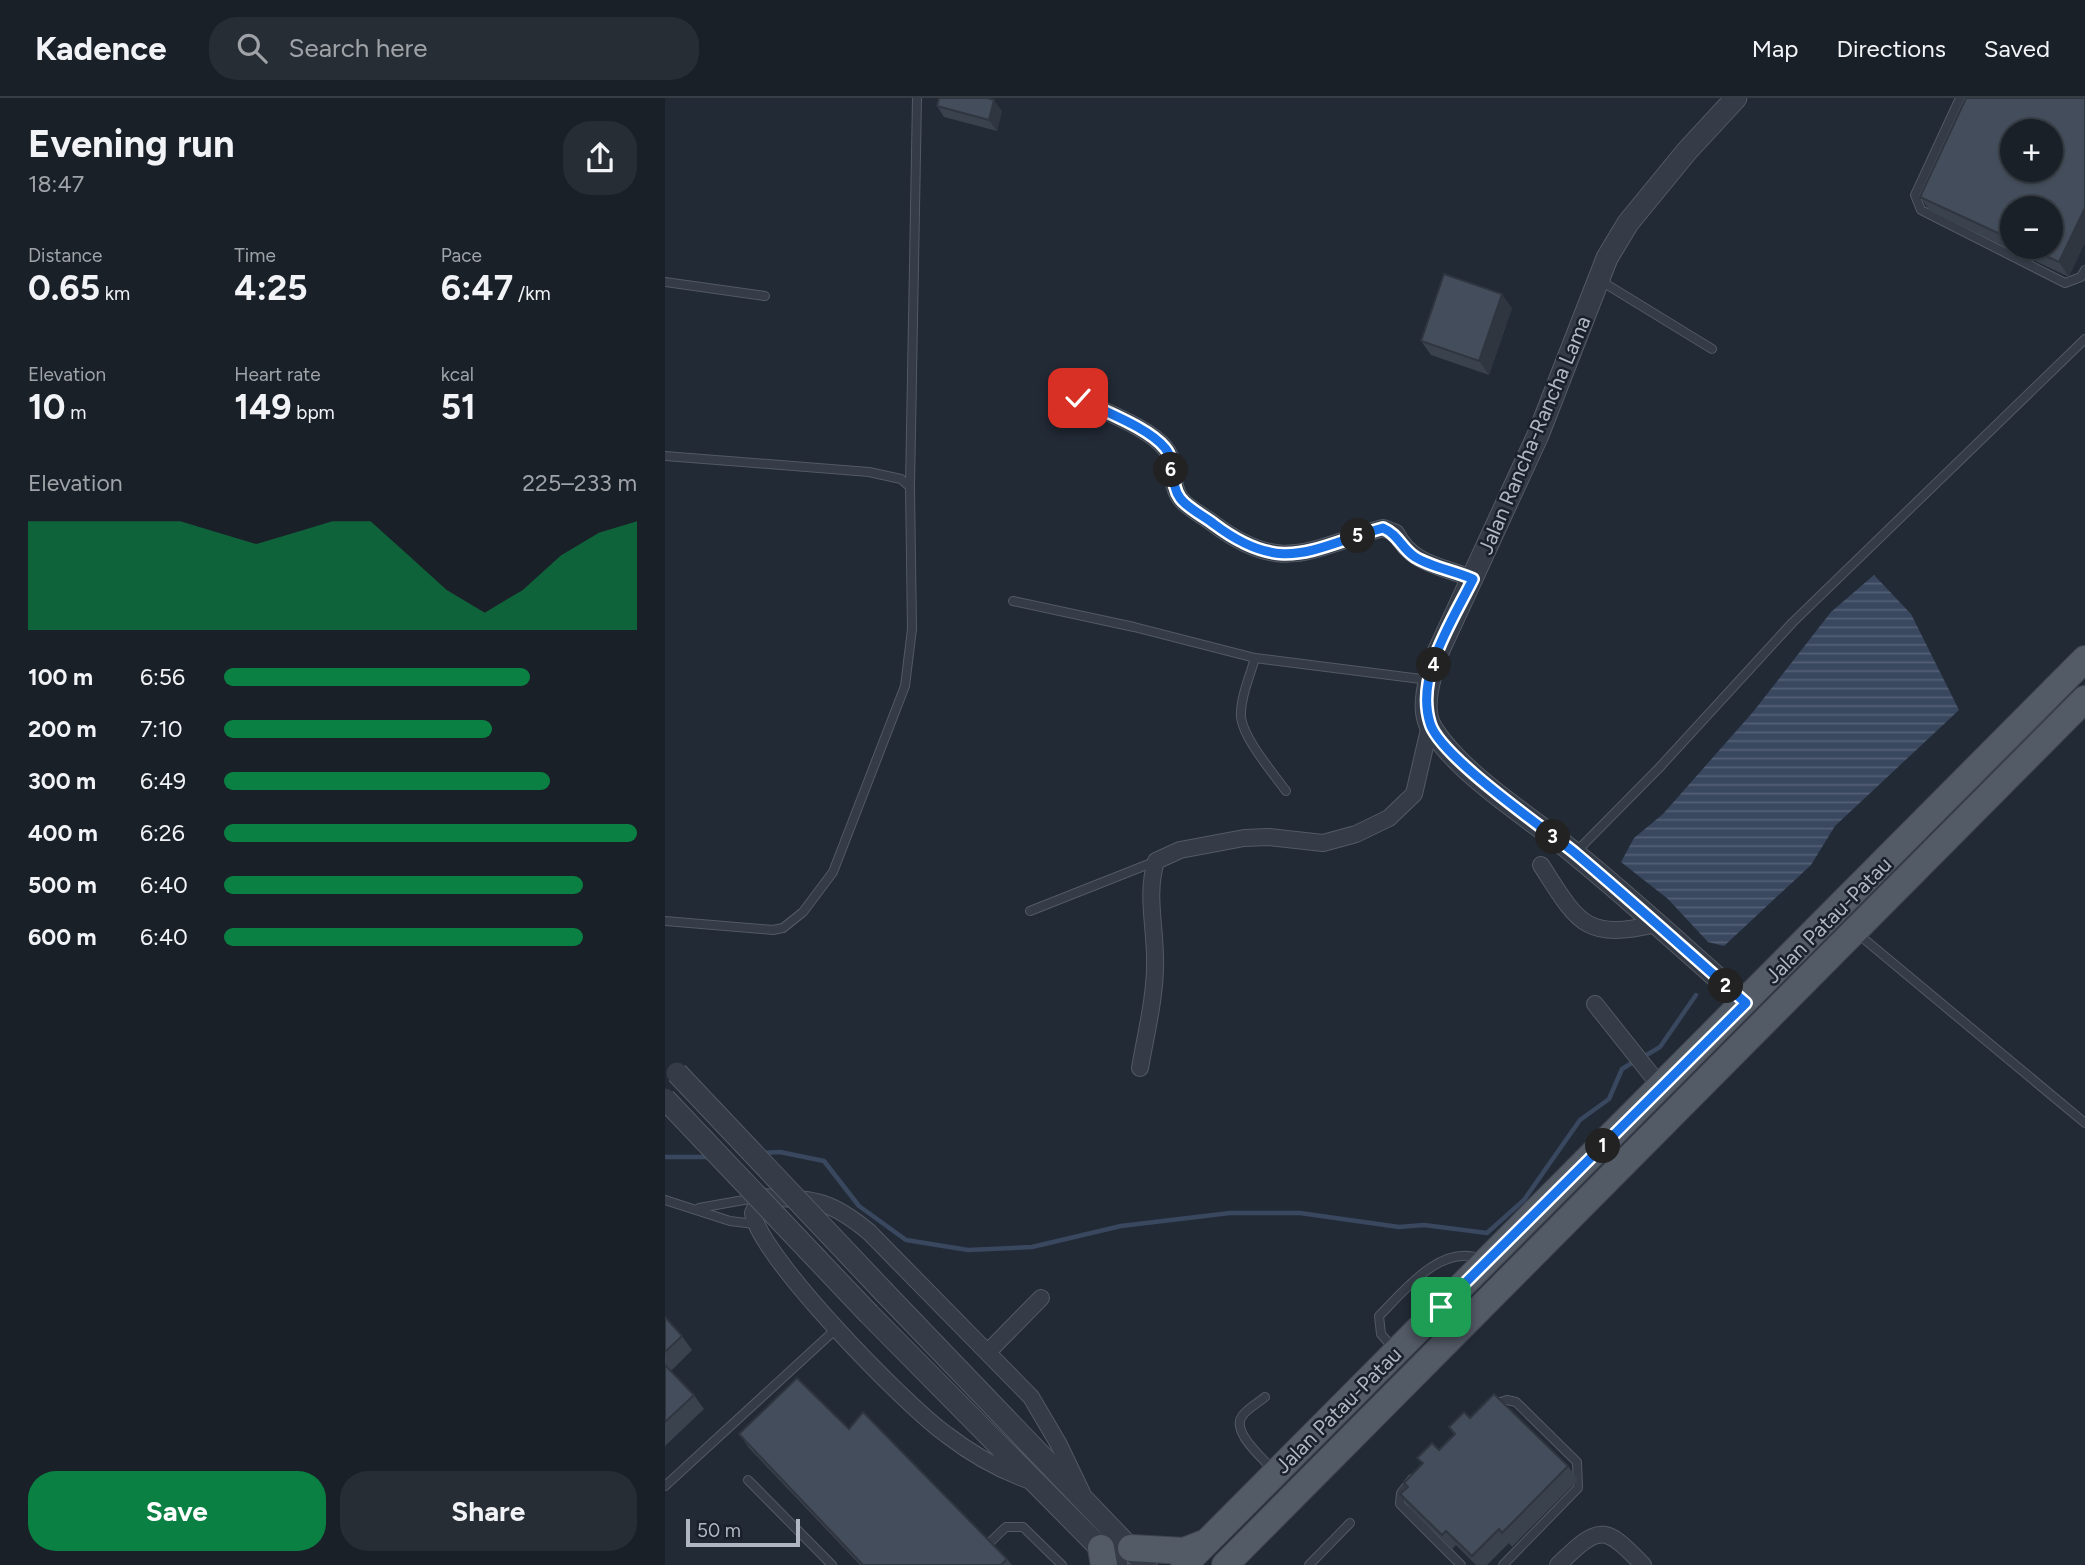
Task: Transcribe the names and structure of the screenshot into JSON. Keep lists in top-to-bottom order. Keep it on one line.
{"streets":{"main road":["Jalan Patau-Patau"],"street":["Jalan Rancha-Rancha Lama"]},"scale_bar":"50 m","page":{"header":"Kadence","search":"Search here","nav":["Map","Directions","Saved"],"heading":["Evening run","18:47"],"map_buttons":["+","−"],"stats":[["Distance","0.65 km"],["Time","4:25"],["Pace","6:47 /km"],["Elevation","10 m"],["Heart rate","149 bpm"],["kcal","51"]],"pins":["6","5","4","3","2","1"],"chart":["Elevation","225–233 m"],"list":[{"name":"100 m","note":"6:56"},{"name":"200 m","note":"7:10"},{"name":"300 m","note":"6:49"},{"name":"400 m","note":"6:26"},{"name":"500 m","note":"6:40"},{"name":"600 m","note":"6:40"}],"buttons":["Save","Share"],"scale":"50 m"}}
